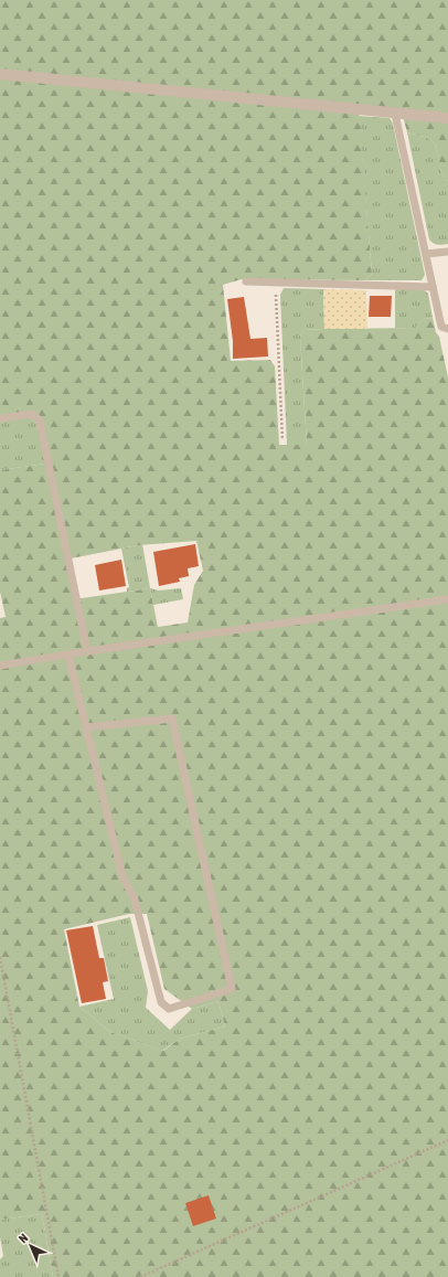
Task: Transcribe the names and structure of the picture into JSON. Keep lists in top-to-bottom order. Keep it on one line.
{"north":"top left"}
